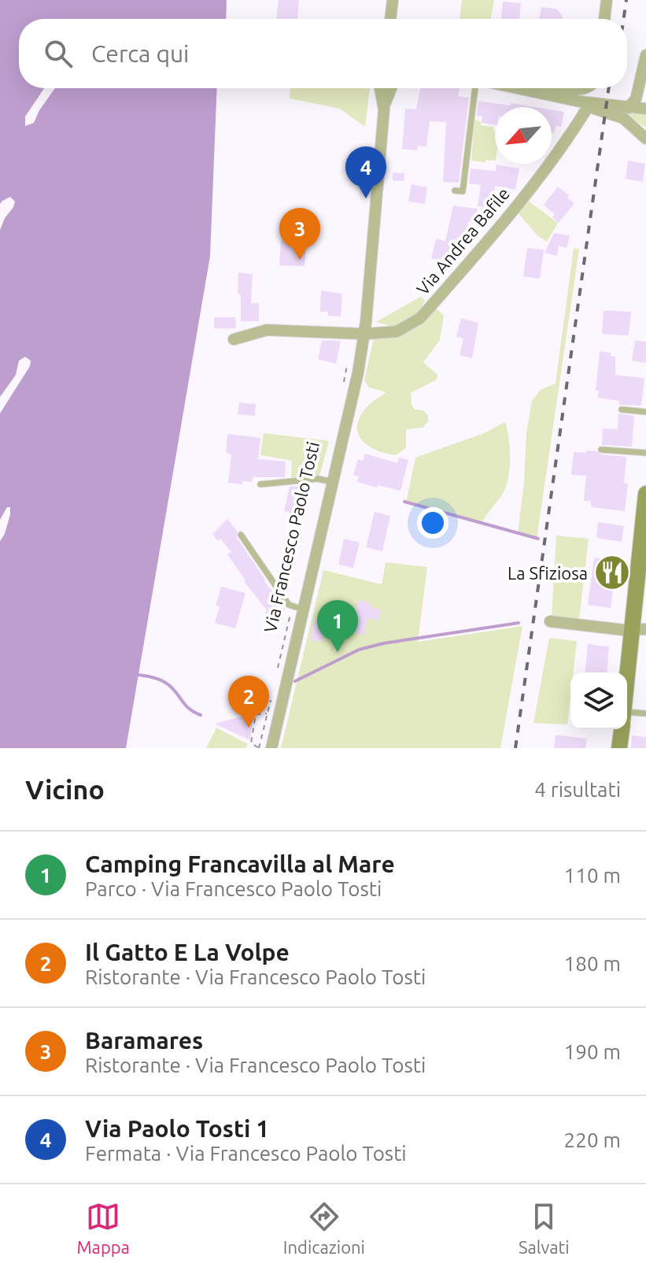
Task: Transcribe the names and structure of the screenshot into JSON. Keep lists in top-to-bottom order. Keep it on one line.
{"streets":{"street":["Via Andrea Bafile","Via Francesco Paolo Tosti"]},"crossings":[["Via Andrea Bafile","Via Francesco Paolo Tosti"]],"places":{"restaurant":["La Sfiziosa"]},"north":"bottom left","page":{"search":"Cerca qui","pins":["4","3","1","2"],"heading":["Vicino","4 risultati"],"list":[{"mark":"1","name":"Camping Francavilla al Mare","note":"Parco · Via Francesco Paolo Tosti","value":"110 m"},{"mark":"2","name":"Il Gatto E La Volpe","note":"Ristorante · Via Francesco Paolo Tosti","value":"180 m"},{"mark":"3","name":"Baramares","note":"Ristorante · Via Francesco Paolo Tosti","value":"190 m"},{"mark":"4","name":"Via Paolo Tosti 1","note":"Fermata · Via Francesco Paolo Tosti","value":"220 m"}],"nav":["Mappa","Indicazioni","Salvati"]}}
